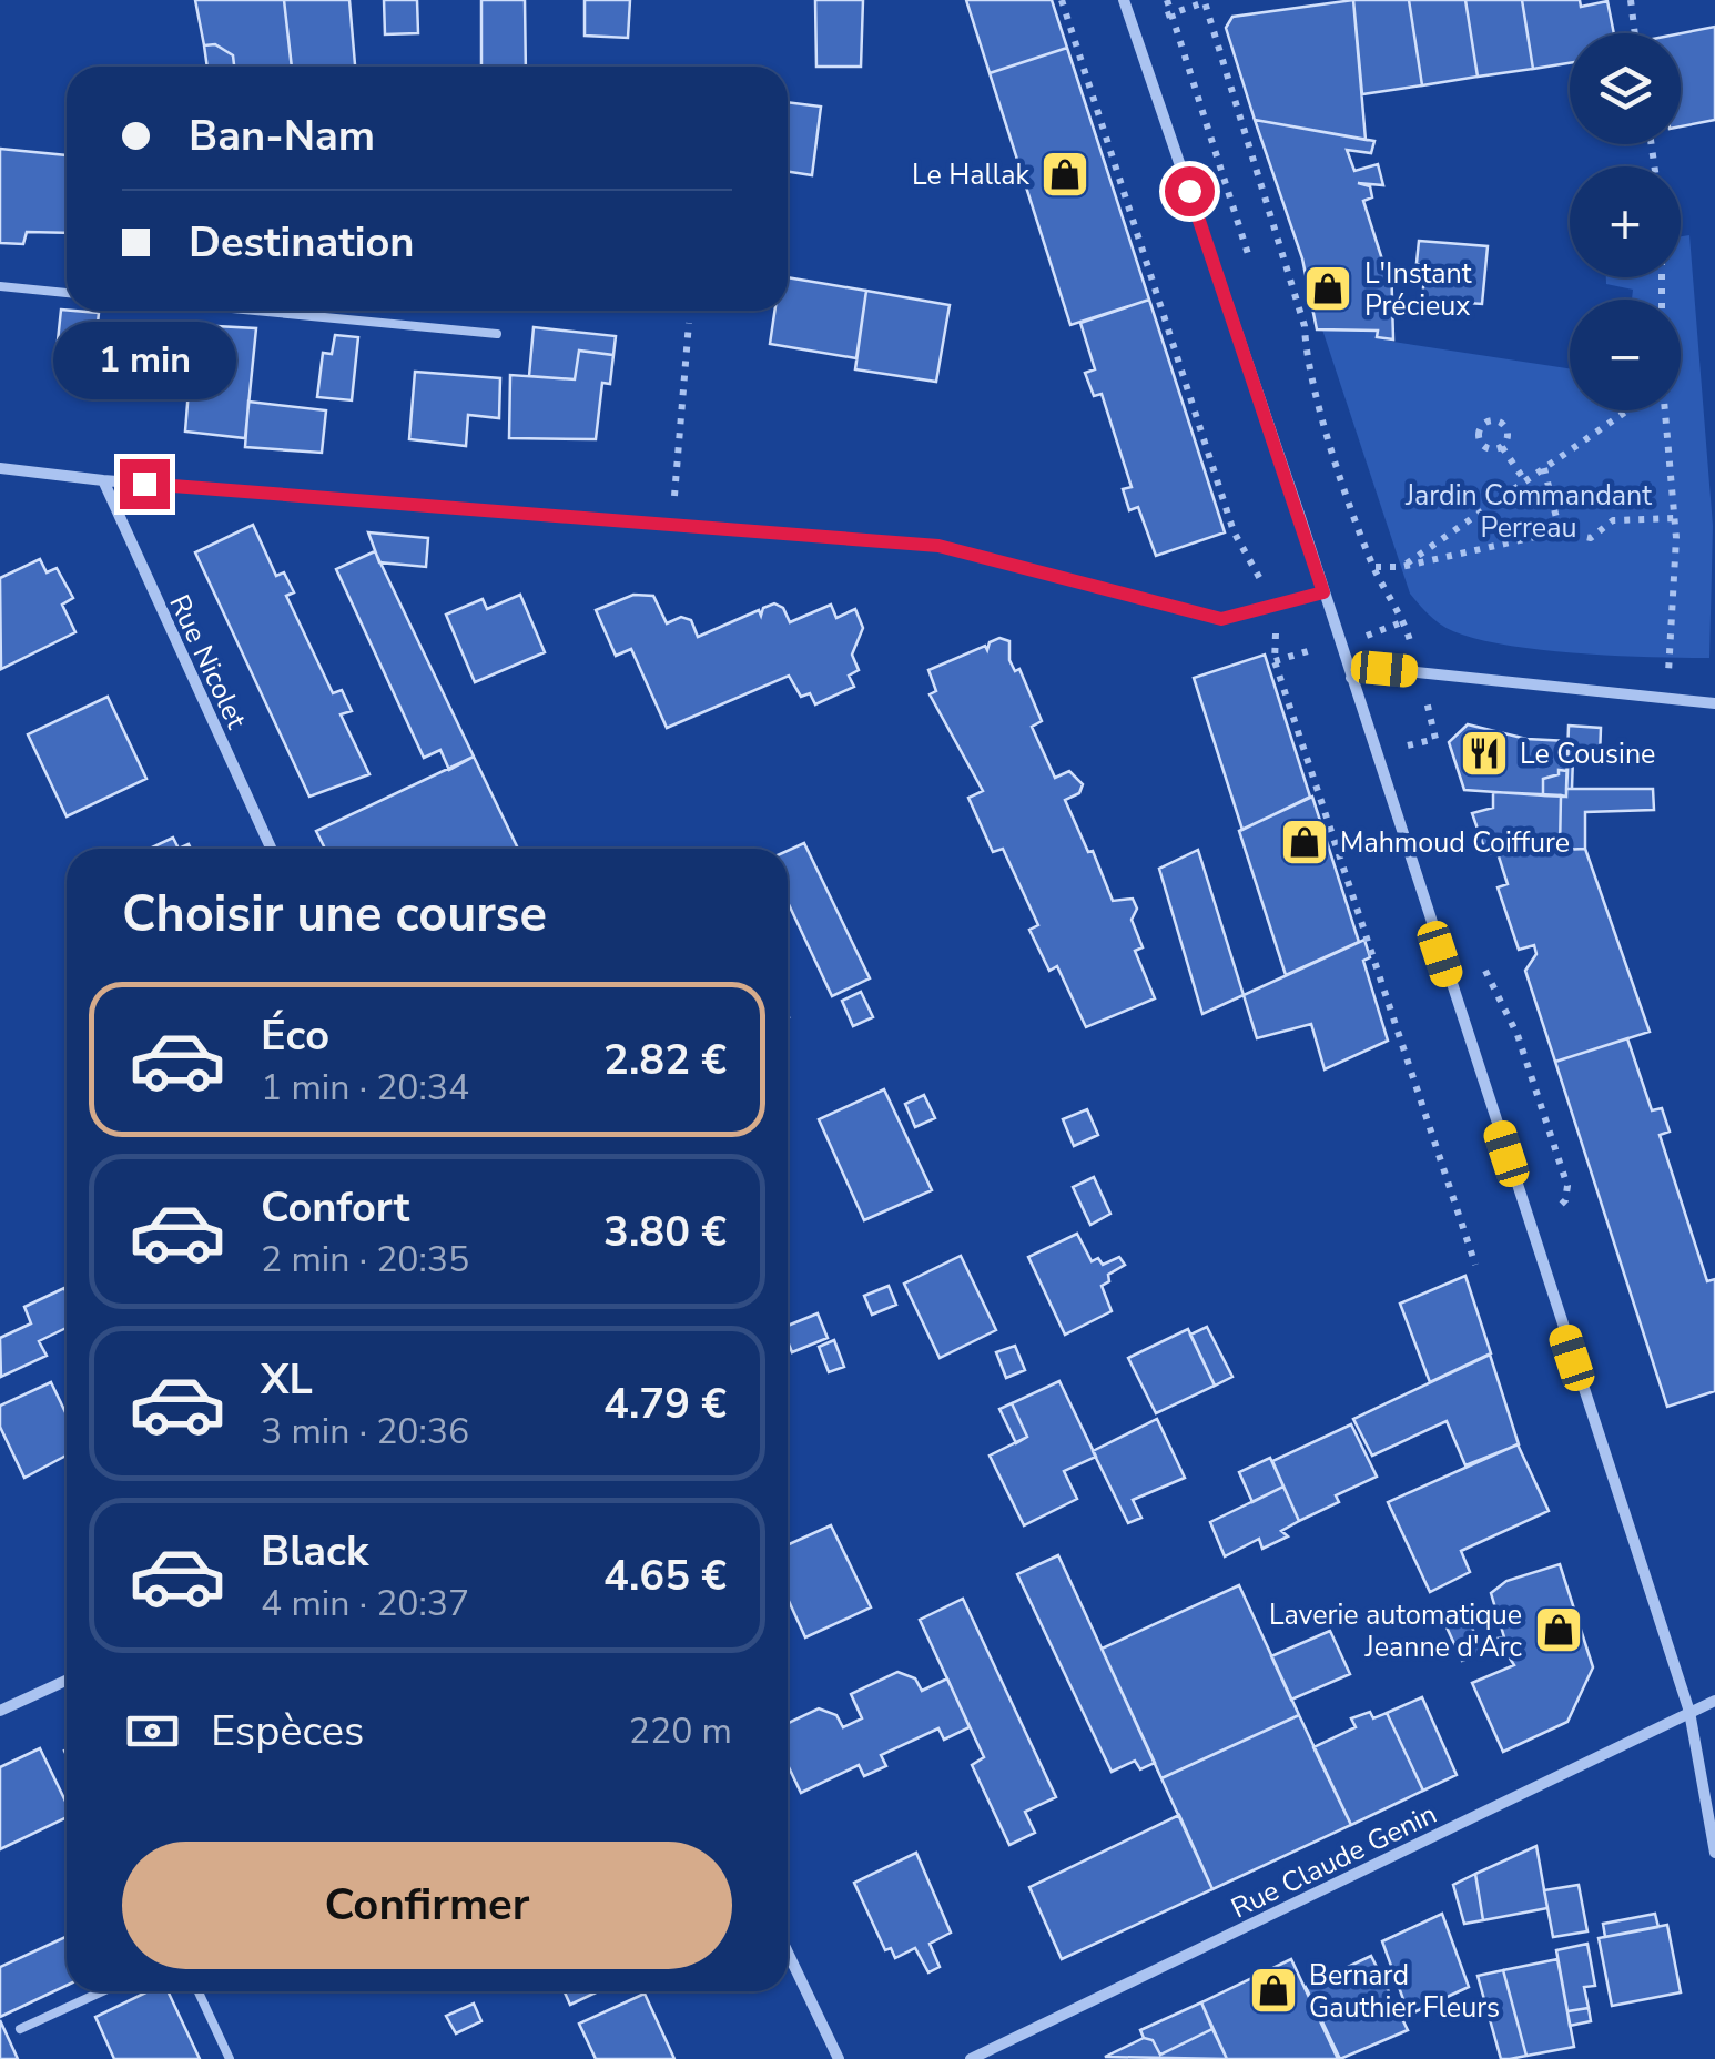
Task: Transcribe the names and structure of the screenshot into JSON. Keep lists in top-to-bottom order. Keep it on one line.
{"streets":{"street":["Rue Nicolet","Rue Claude Genin"]},"parks":["Jardin Commandant Perreau"],"places":{"shop":["Le Hallak","L'Instant Précieux","Mahmoud Coiffure","Laverie automatique Jeanne d'Arc","Bernard Gauthier Fleurs"],"restaurant":["Le Cousine"]},"page":{"map_buttons":["+","−"],"banner":["Ban-Nam","Destination"],"bubble":"1 min","heading":"Choisir une course","list":[{"name":"Éco","note":"1 min · 20:34","value":"2.82 €"},{"name":"Confort","note":"2 min · 20:35","value":"3.80 €"},{"name":"XL","note":"3 min · 20:36","value":"4.79 €"},{"name":"Black","note":"4 min · 20:37","value":"4.65 €"}],"pay":["Espèces","220 m"],"buttons":"Confirmer"}}
